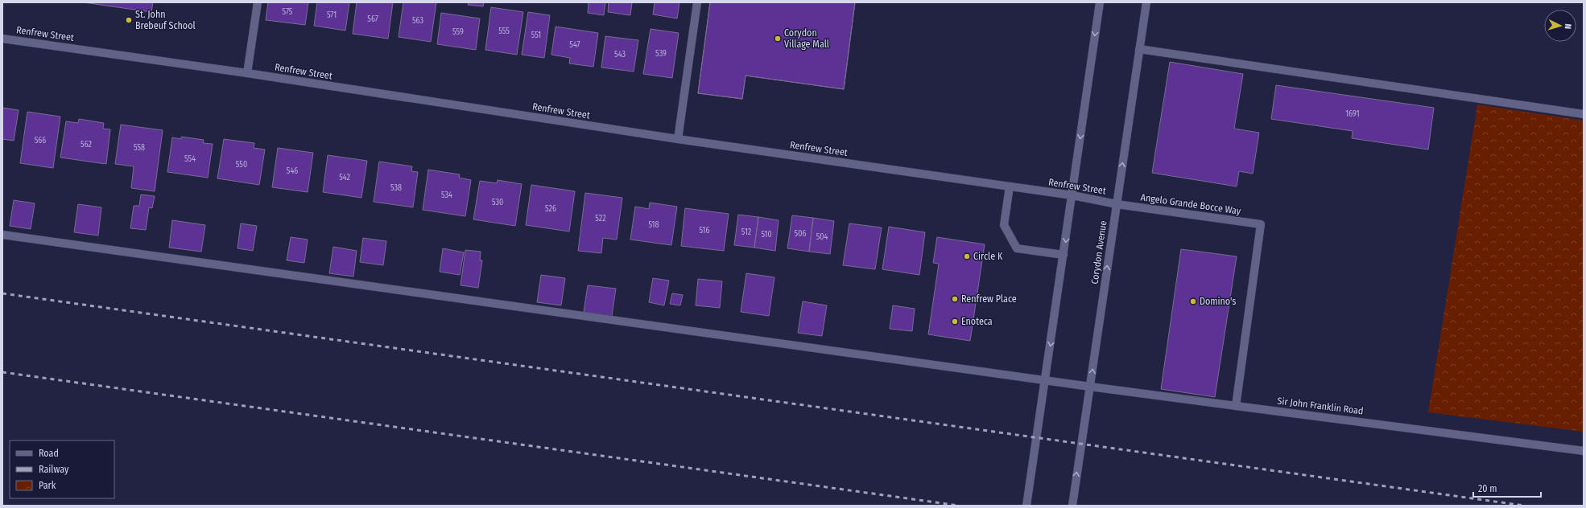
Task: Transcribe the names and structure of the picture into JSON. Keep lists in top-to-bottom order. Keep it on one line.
{"streets":{"street":["Renfrew Street","Angelo Grande Bocce Way","Corydon Avenue","Sir John Franklin Road"]},"crossings":[["Renfrew Street","Angelo Grande Bocce Way"],["Renfrew Street","Corydon Avenue"],["Angelo Grande Bocce Way","Corydon Avenue"],["Angelo Grande Bocce Way","Sir John Franklin Road"],["Corydon Avenue","Sir John Franklin Road"]],"places":["St. John Brebeuf School","Corydon Village Mall","Circle K","Renfrew Place","Domino's","Enoteca"],"house_numbers":["575","571","567","563","555","559","551","547","539","543","1691","566","562","558","554","550","546","542","538","534","530","526","522","518","516","512","506","510","504"],"legend":["Road","Railway","Park"],"scale_bar":"20 m","north":"right"}
